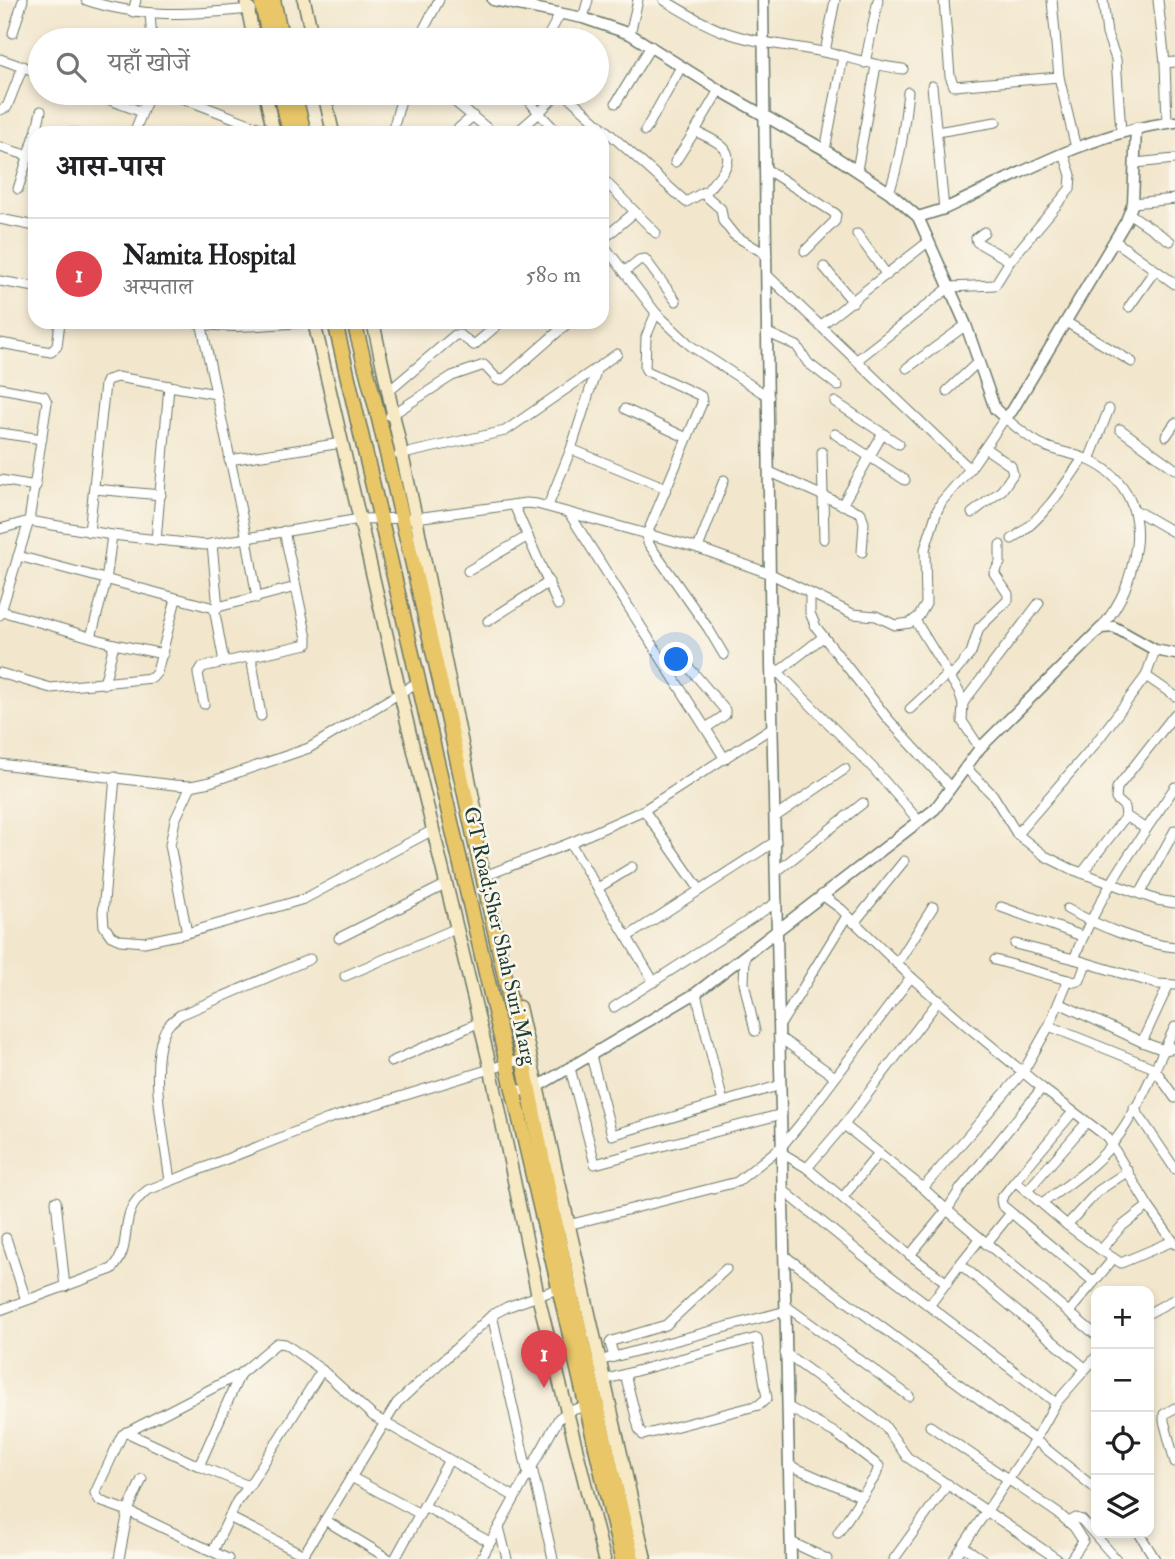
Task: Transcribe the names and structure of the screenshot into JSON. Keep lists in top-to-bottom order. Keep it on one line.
{"streets":{"main road":["GT Road;Sher Shah Suri Marg"]},"page":{"search":"यहाँ खोजें","heading":"आस-पास","list":[{"mark":"1","name":"Namita Hospital","note":"अस्पताल","value":"580 m"}],"map_buttons":["+","−"],"pins":"1"}}
